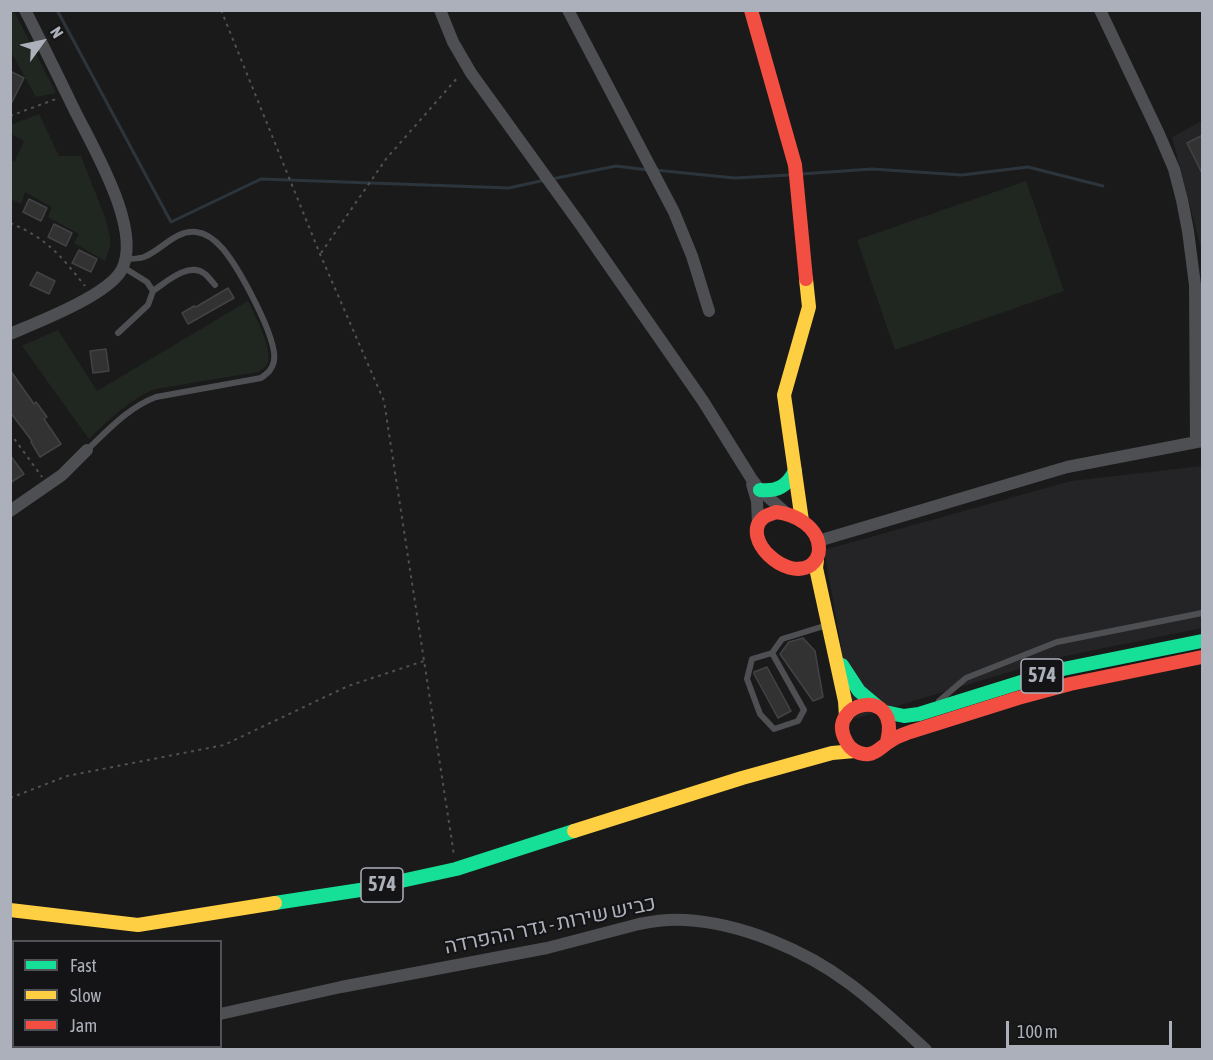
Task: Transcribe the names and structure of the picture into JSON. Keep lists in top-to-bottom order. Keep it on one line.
{"streets":{"main road":["574"],"street":["כביש שירות - גדר ההפרדה"]},"legend":["Fast","Slow","Jam"],"scale_bar":"100 m","north":"top right"}
